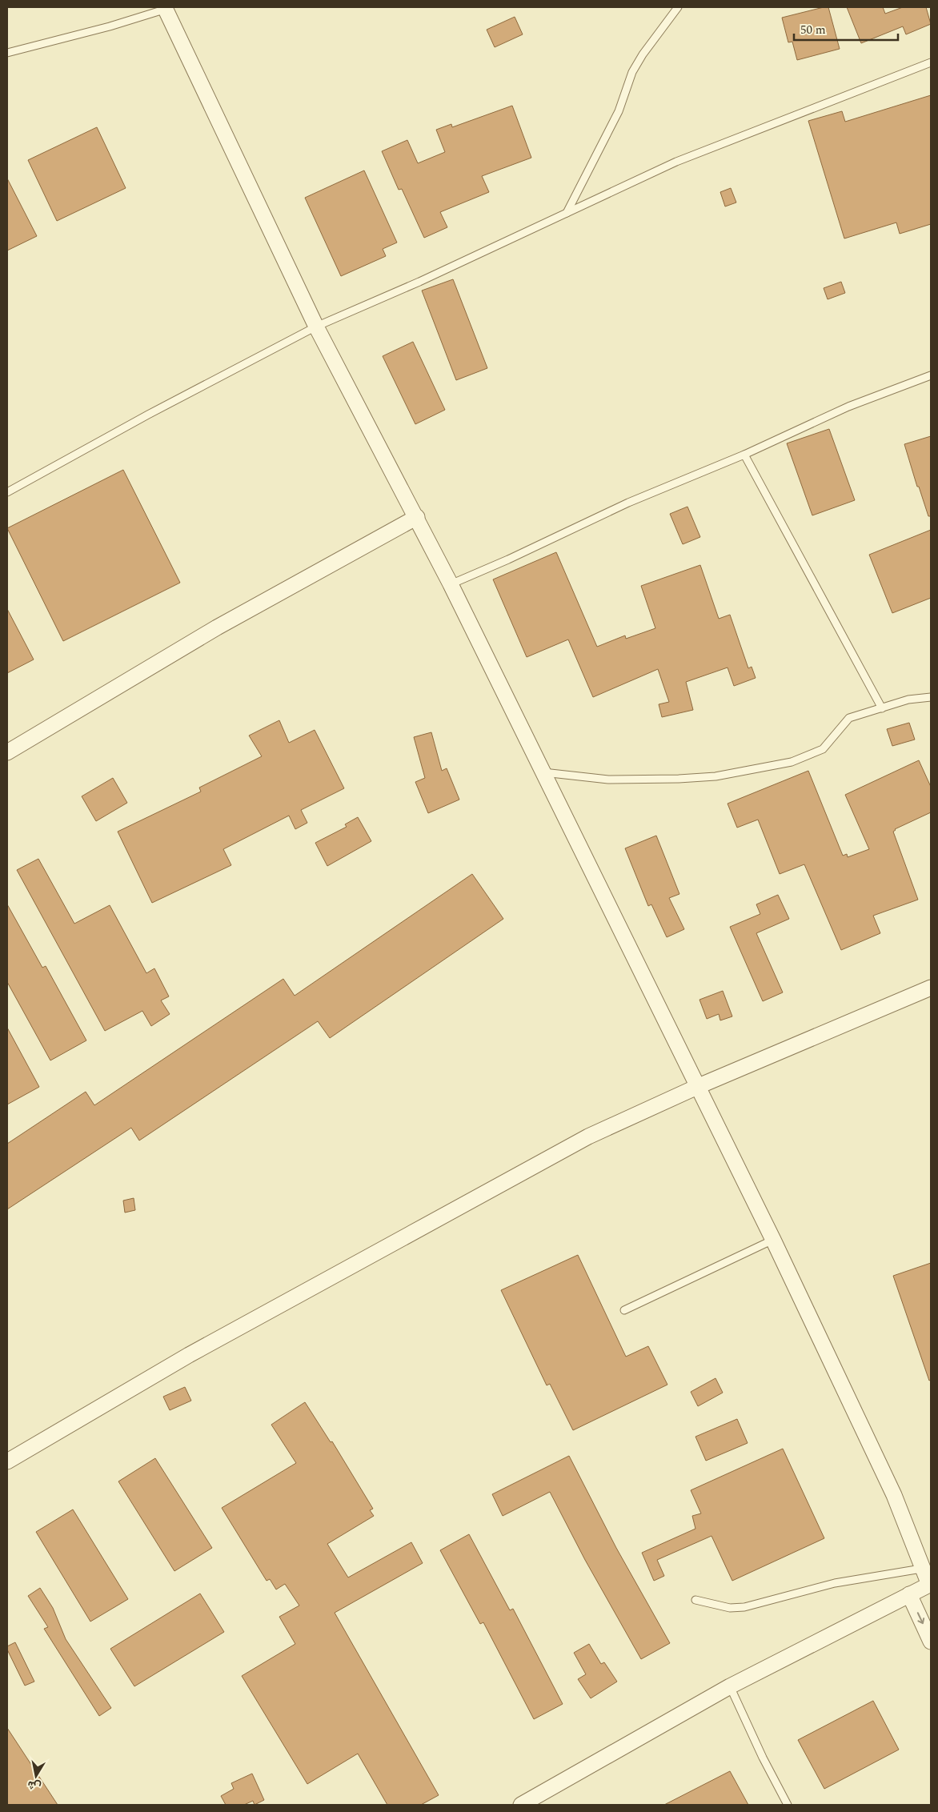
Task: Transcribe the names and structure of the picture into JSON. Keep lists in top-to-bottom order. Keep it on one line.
{"scale_bar":"50 m","north":"bottom"}
